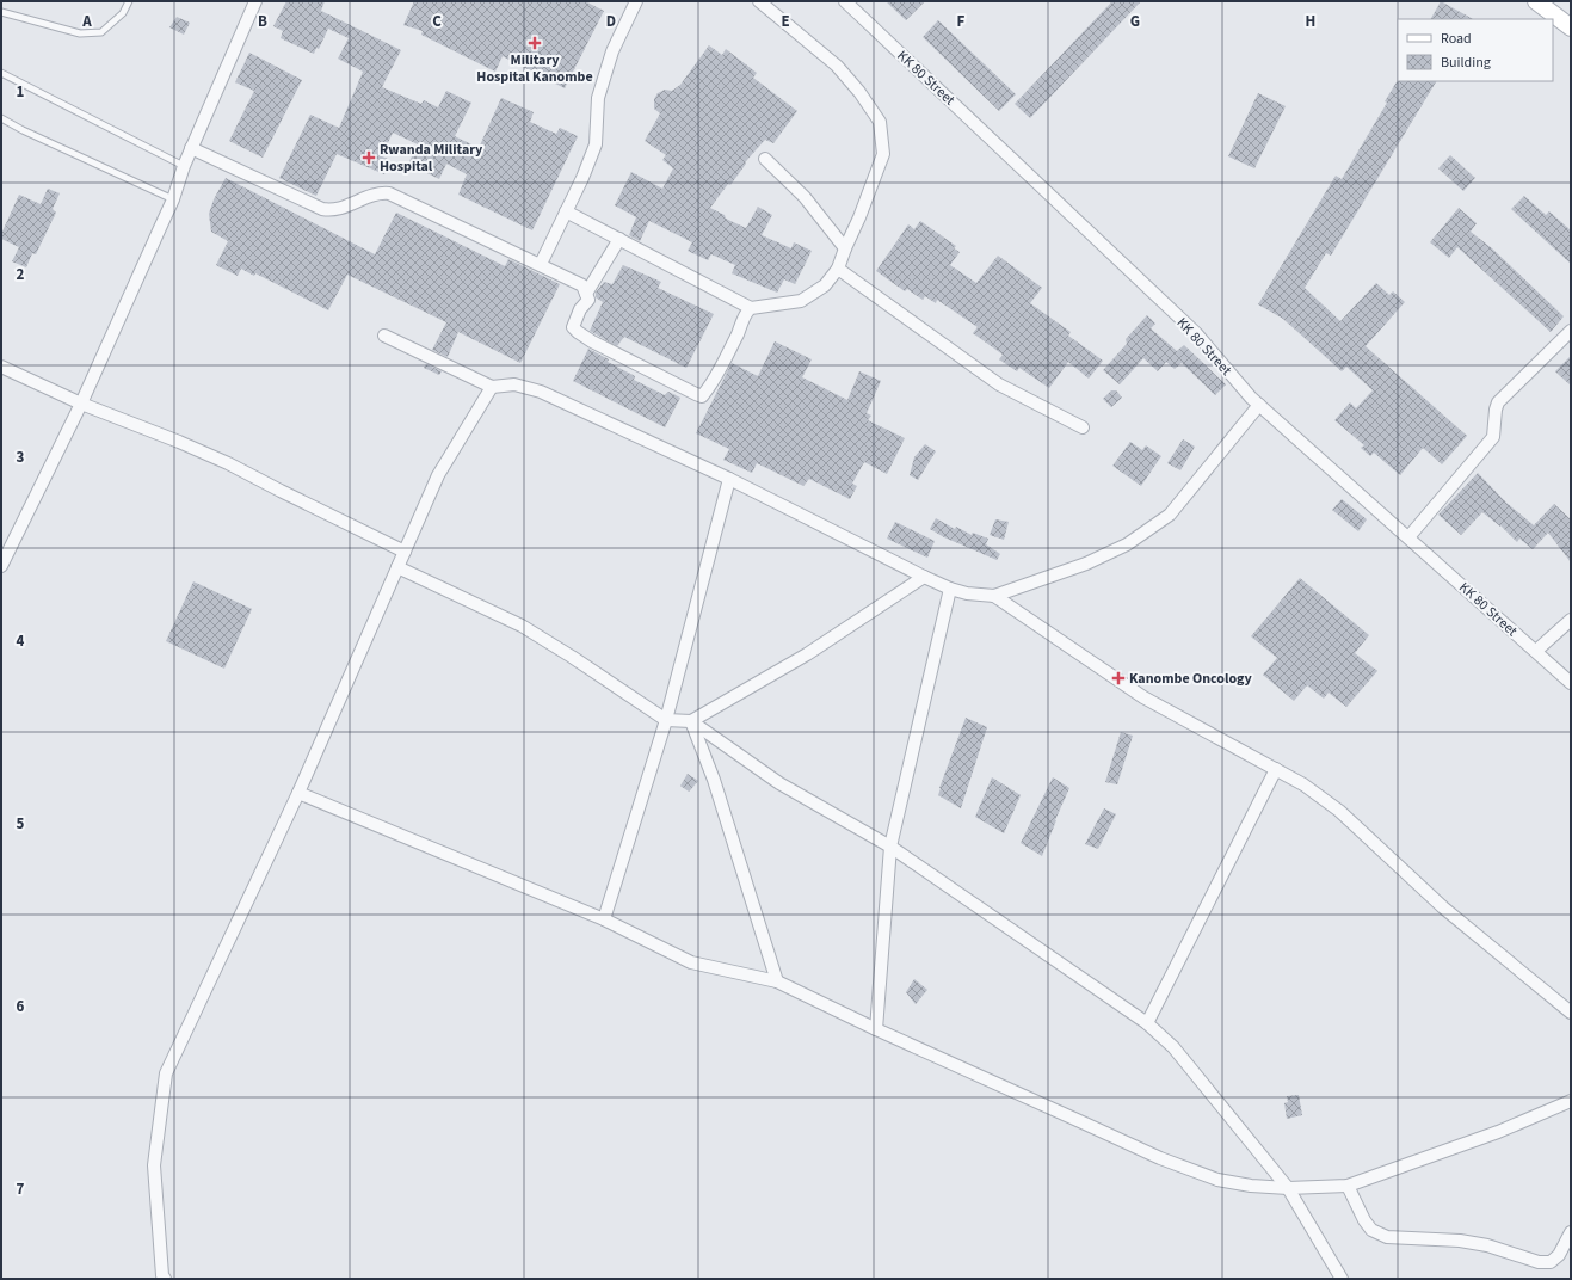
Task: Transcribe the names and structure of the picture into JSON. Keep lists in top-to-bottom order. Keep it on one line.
{"streets":{"street":["KK 80 Street"]},"places":{"health":["Military Hospital Kanombe","Rwanda Military Hospital","Kanombe Oncology"]},"legend":["Road","Building"],"grid":{"columns":["A","B","C","D","E","F","G","H"],"rows":["1","2","3","4","5","6","7"]}}
